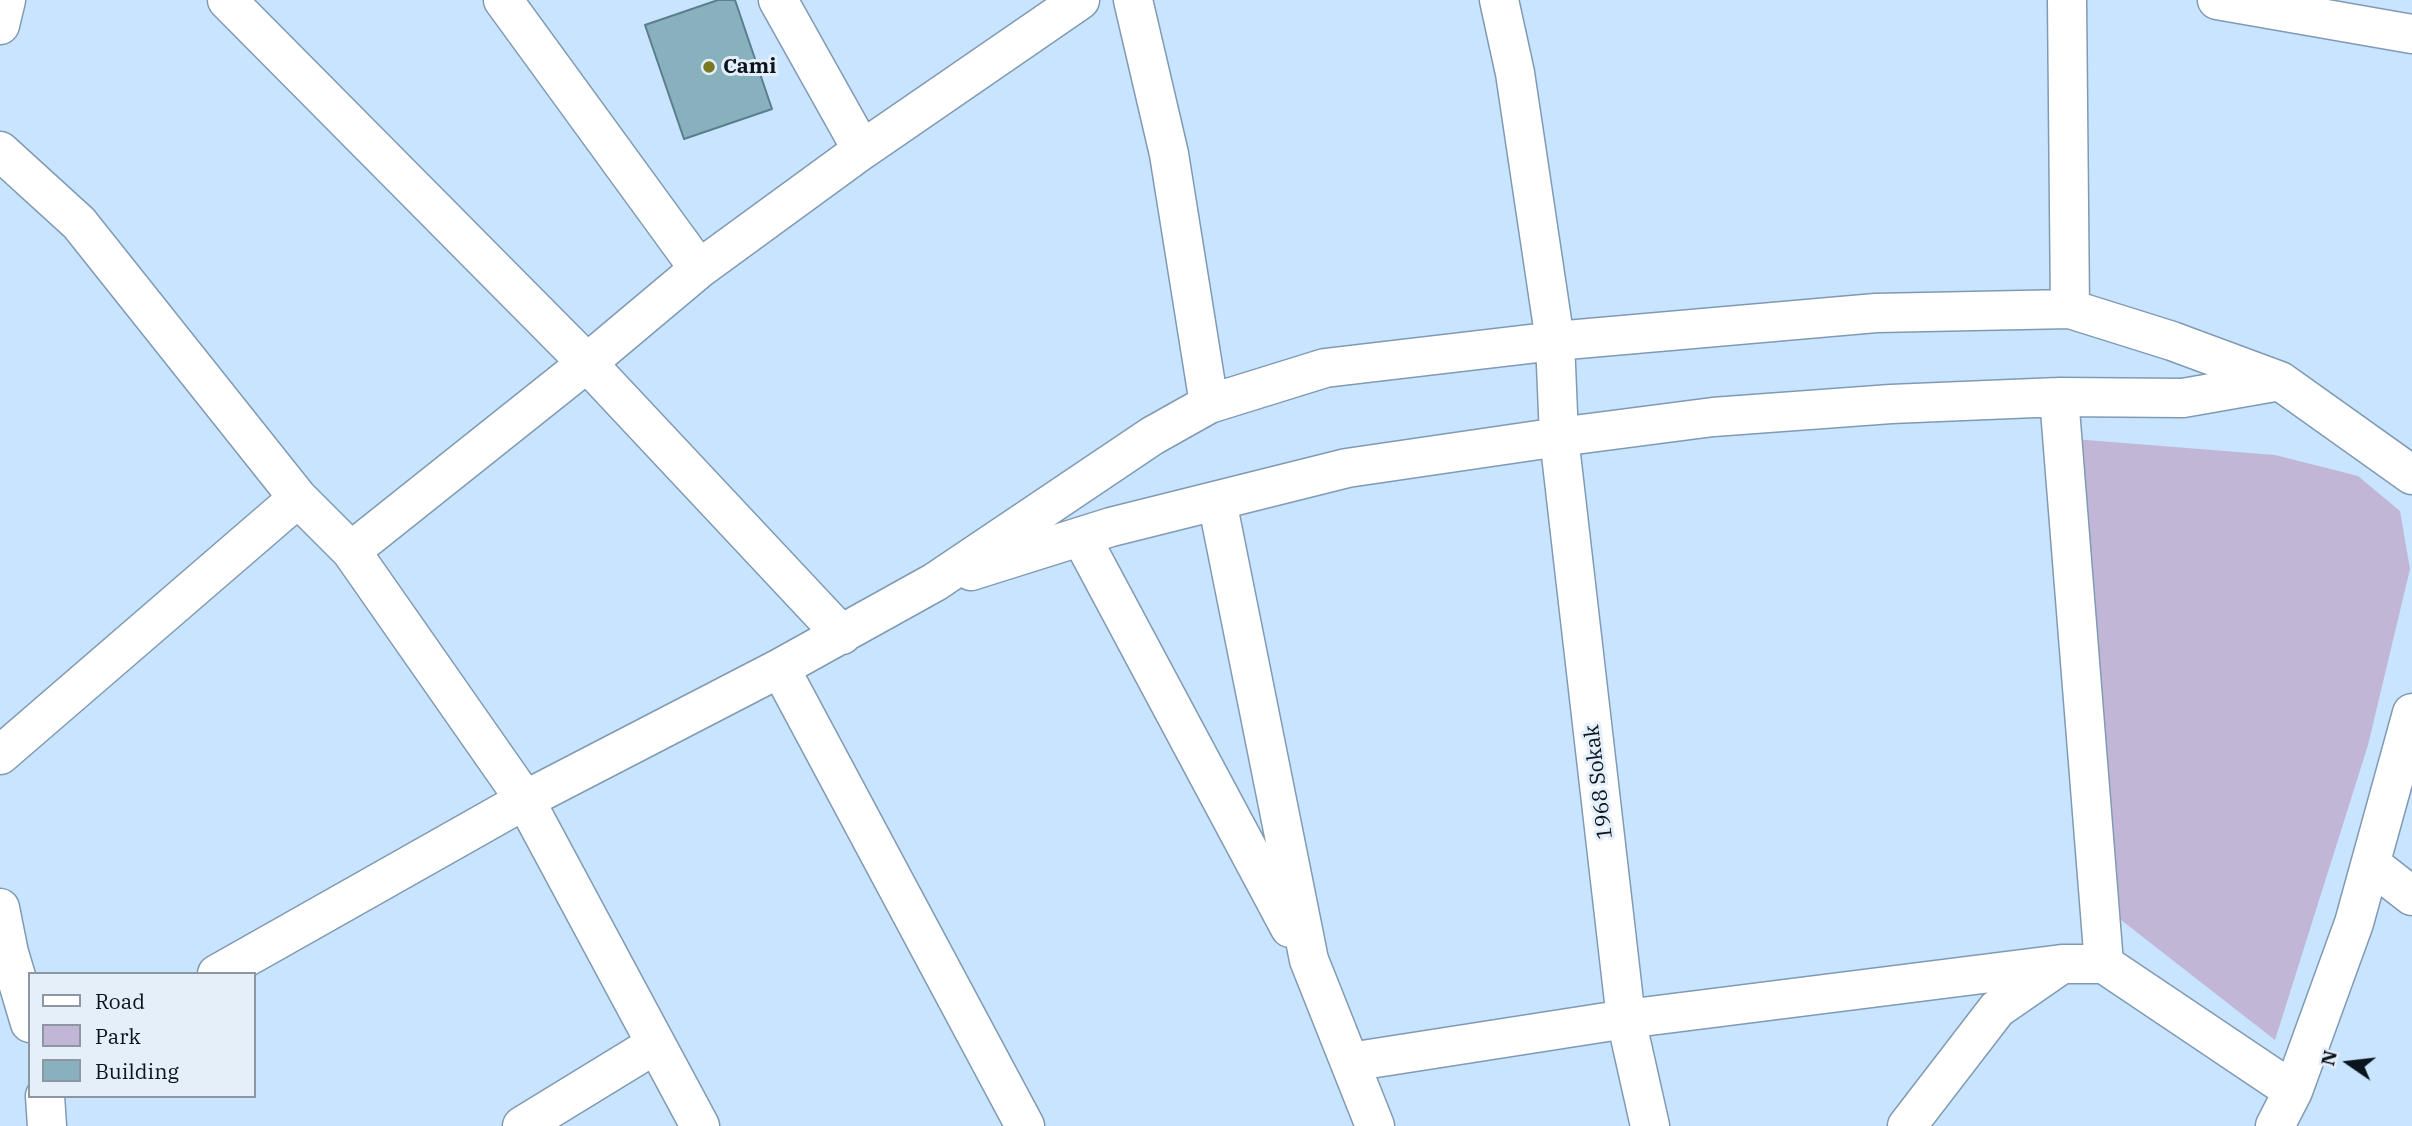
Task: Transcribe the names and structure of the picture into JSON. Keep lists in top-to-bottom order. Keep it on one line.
{"streets":{"street":["1968 Sokak"]},"places":["Cami"],"legend":["Road","Park","Building"],"north":"left"}
